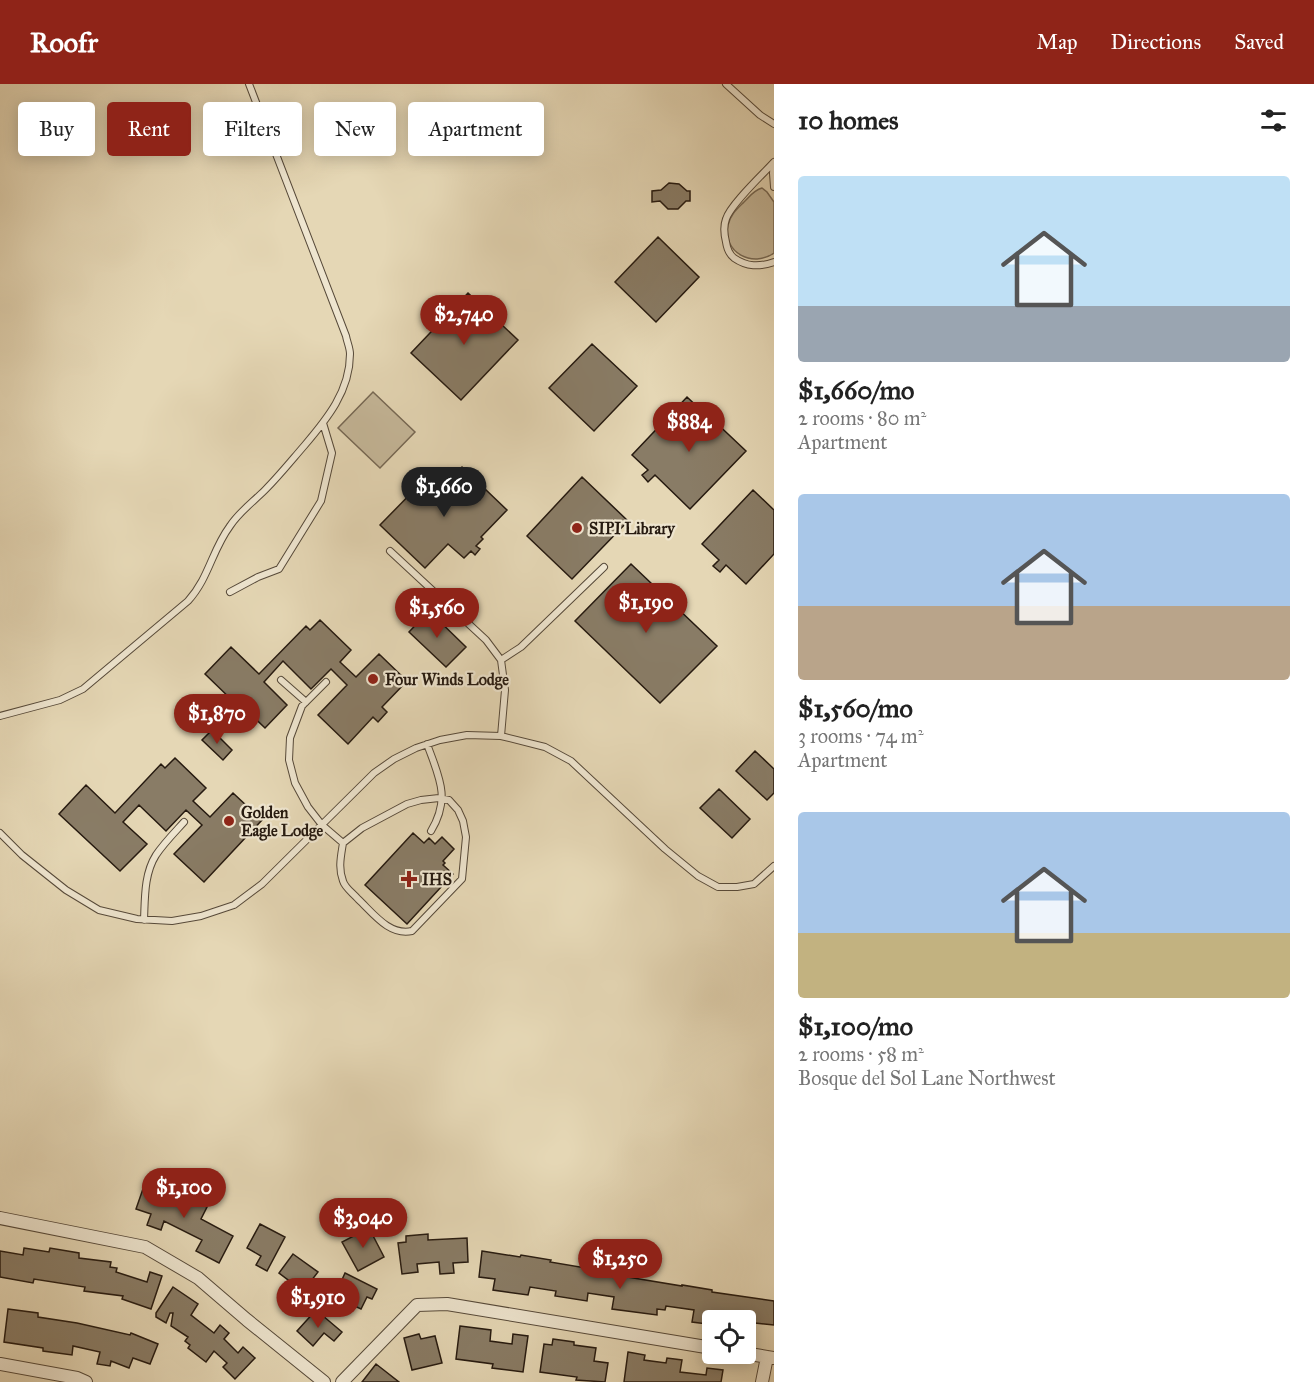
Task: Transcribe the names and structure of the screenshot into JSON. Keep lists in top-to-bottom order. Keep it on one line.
{"places":{"other":["SIPI Library","Four Winds Lodge","Golden Eagle Lodge"],"health":["IHS"]},"page":{"header":"Roofr","nav":["Map","Directions","Saved"],"heading":"10 homes","chip":["Buy","Rent","Filters","New","Apartment"],"list":[{"name":"$1,660/mo","note":"2 rooms · 80 m² · Apartment"},{"name":"$1,560/mo","note":"3 rooms · 74 m² · Apartment"},{"name":"$1,100/mo","note":"2 rooms · 58 m² · Bosque del Sol Lane Northwest"}],"price":["$2,740","$884","$1,660","$1,190","$1,560","$1,870","$1,100","$3,040","$1,250","$1,910"]}}
